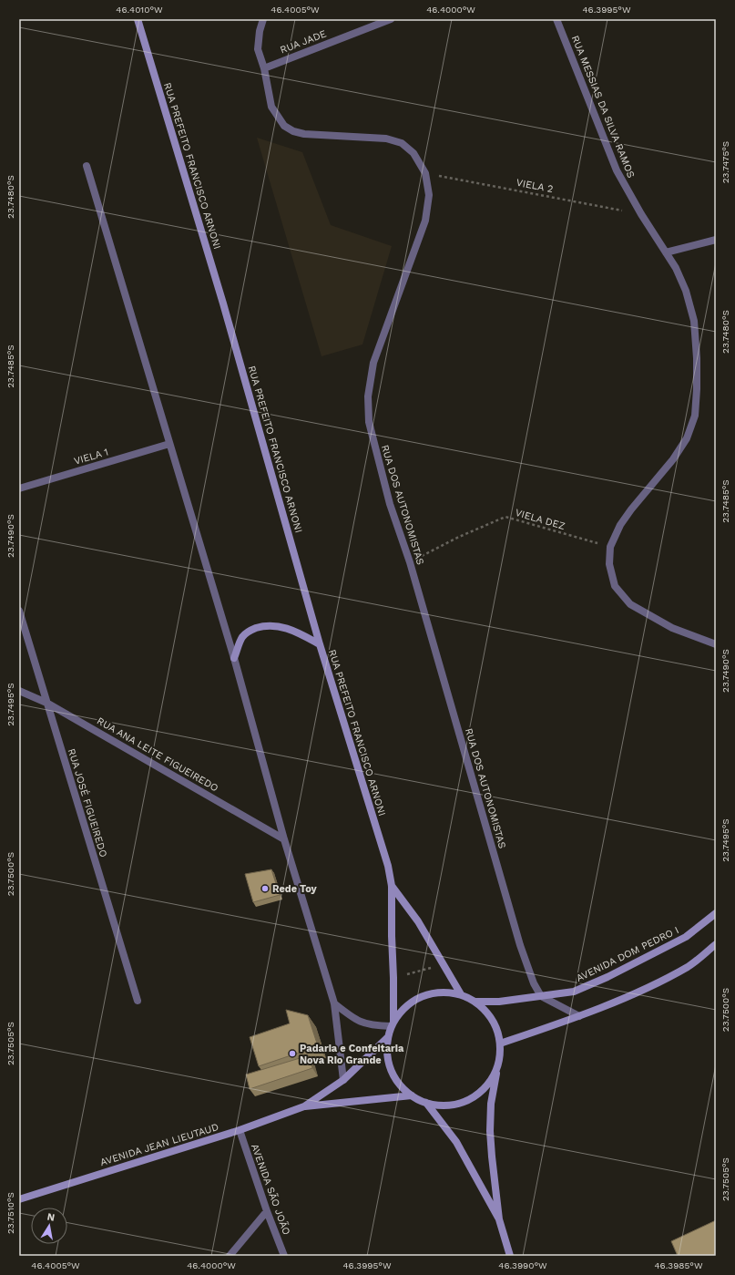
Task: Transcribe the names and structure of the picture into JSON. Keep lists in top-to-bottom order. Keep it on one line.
{"streets":{"main road":["RUA PREFEITO FRANCISCO ARNONI","AVENIDA DOM PEDRO I","AVENIDA JEAN LIEUTAUD"],"street":["RUA JADE","RUA MESSIAS DA SILVA RAMOS","VIELA 1","RUA DOS AUTONOMISTAS","RUA ANA LEITE FIGUEIREDO","RUA JOSÉ FIGUEIREDO","AVENIDA SÃO JOÃO"],"path":["VIELA 2","VIELA DEZ"]},"crossings":[["RUA JADE","RUA DOS AUTONOMISTAS"],["RUA MESSIAS DA SILVA RAMOS","VIELA 2"],["RUA MESSIAS DA SILVA RAMOS","VIELA DEZ"],["RUA PREFEITO FRANCISCO ARNONI","AVENIDA DOM PEDRO I"],["RUA PREFEITO FRANCISCO ARNONI","AVENIDA JEAN LIEUTAUD"],["VIELA 2","RUA DOS AUTONOMISTAS"],["RUA DOS AUTONOMISTAS","VIELA DEZ"],["RUA DOS AUTONOMISTAS","AVENIDA DOM PEDRO I"],["RUA ANA LEITE FIGUEIREDO","RUA JOSÉ FIGUEIREDO"],["AVENIDA DOM PEDRO I","AVENIDA JEAN LIEUTAUD"],["AVENIDA JEAN LIEUTAUD","AVENIDA SÃO JOÃO"]],"places":["Rede Toy","Padaria e Confeitaria Nova Rio Grande"],"north":"top","coordinates":["46.4010°W","46.4005°W","46.4000°W","46.3995°W","23.7475°S","23.7480°S","23.7485°S","23.7490°S","23.7495°S","23.7500°S","23.7505°S","23.7510°S","46.3990°W","46.3985°W"]}
